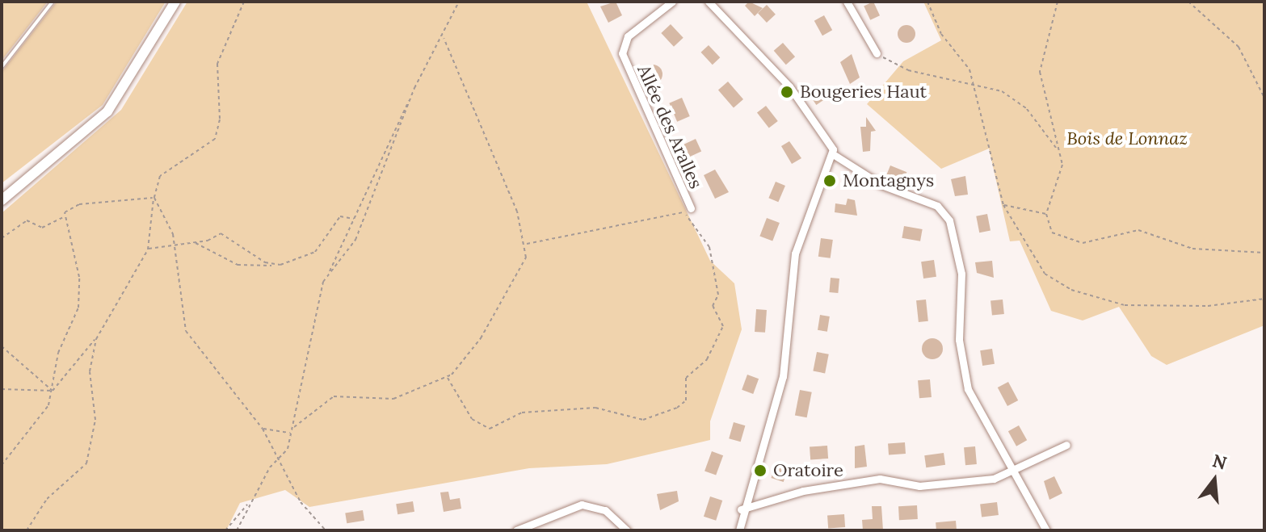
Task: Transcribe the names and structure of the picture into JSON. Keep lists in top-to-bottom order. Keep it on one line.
{"streets":{"street":["Allée des Aralles"]},"parks":["Bois de Lonnaz"],"places":["Bougeries Haut","Montagnys","Oratoire"],"north":"top"}
